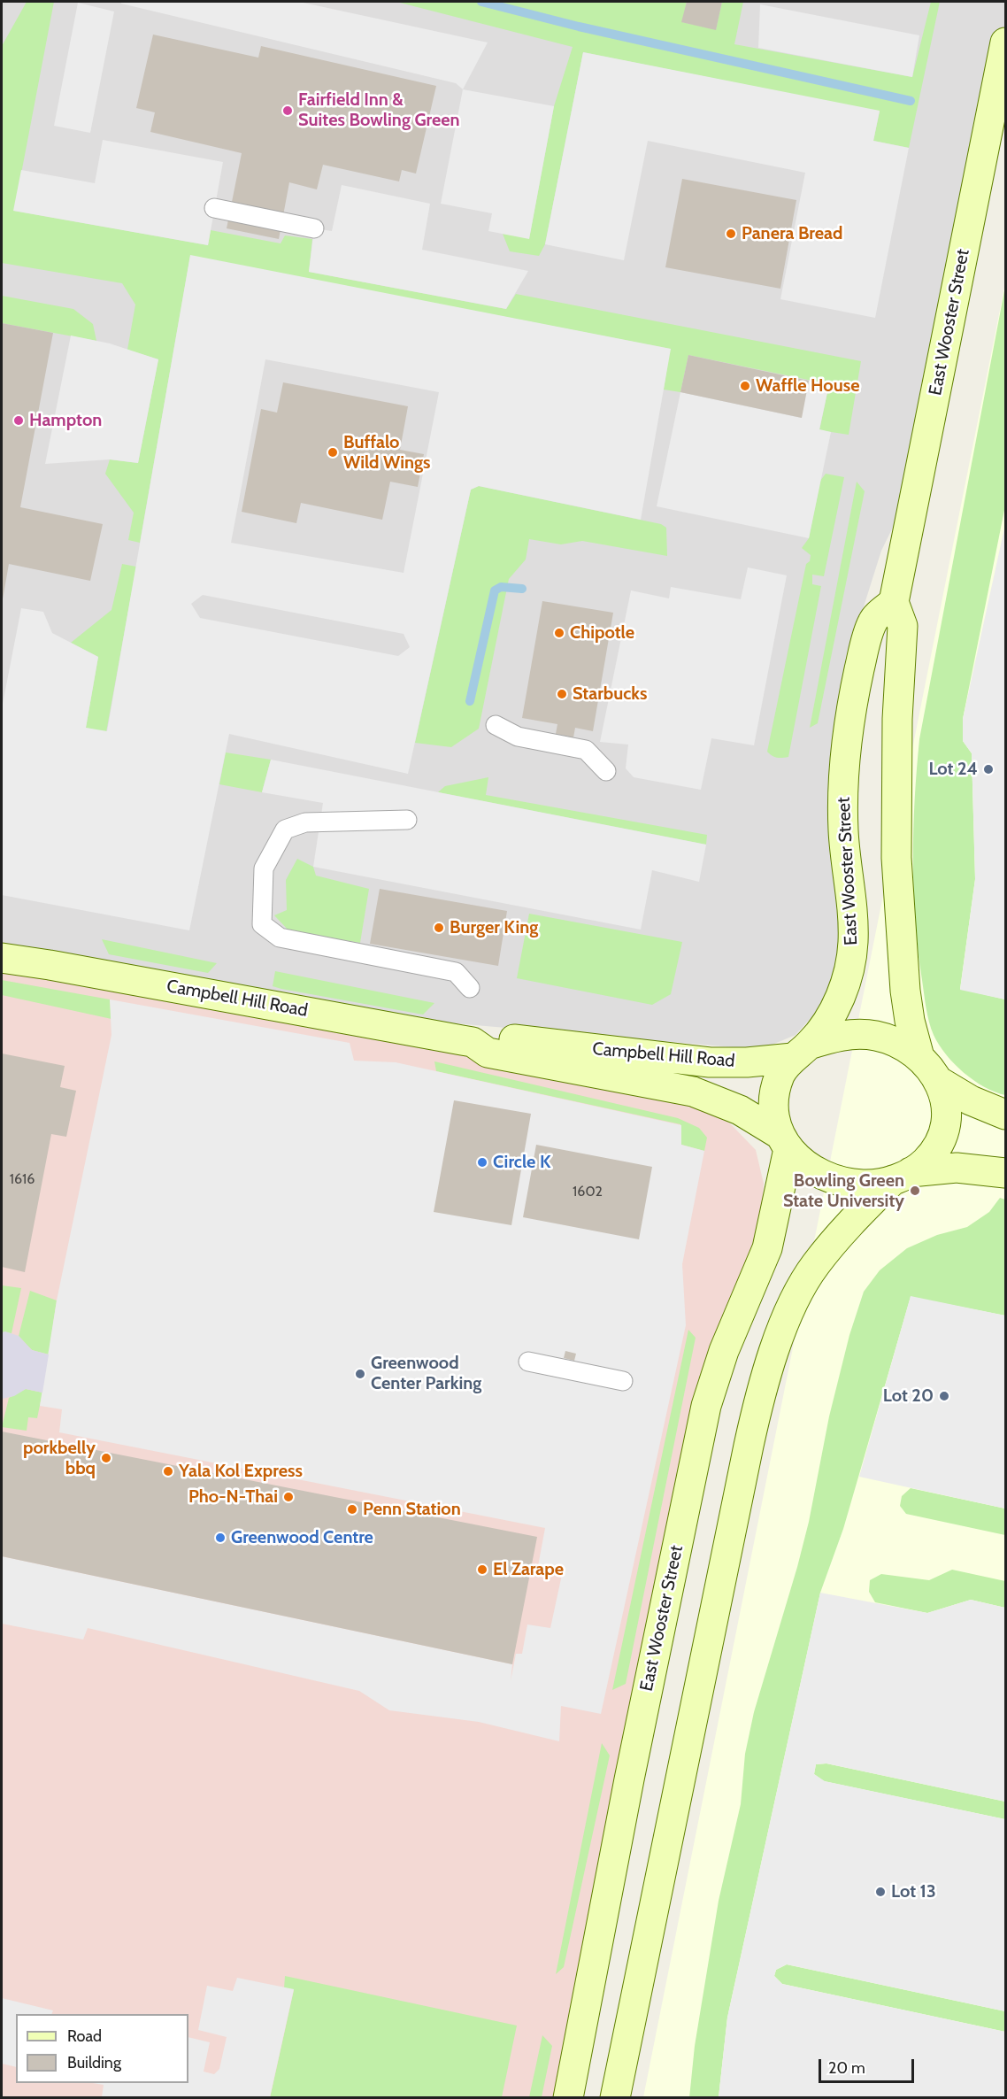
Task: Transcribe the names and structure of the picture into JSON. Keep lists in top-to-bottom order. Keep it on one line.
{"streets":{"main road":["East Wooster Street","Campbell Hill Road"]},"crossings":[["East Wooster Street","Campbell Hill Road"]],"places":["Fairfield Inn & Suites Bowling Green","Panera Bread","Waffle House","Hampton","Buffalo Wild Wings","Chipotle","Starbucks","Lot 24","Burger King","Circle K","Bowling Green State University","Greenwood Center Parking","Lot 20","porkbelly bbq","Yala Kol Express","Pho-N-Thai","Penn Station","Greenwood Centre","El Zarape","Lot 13"],"house_numbers":["1616","1602"],"legend":["Road","Building"],"scale_bar":"20 m"}
